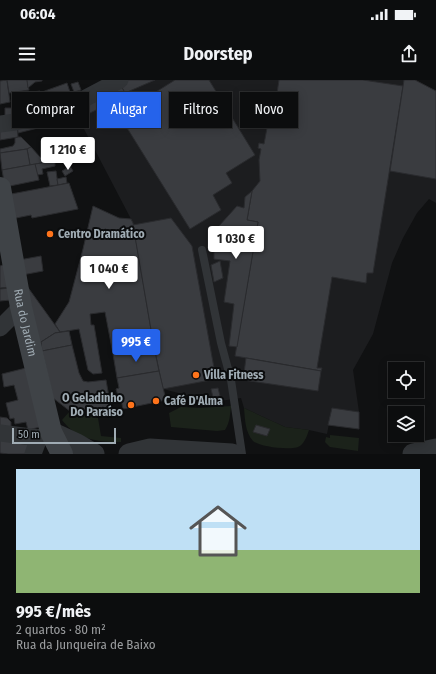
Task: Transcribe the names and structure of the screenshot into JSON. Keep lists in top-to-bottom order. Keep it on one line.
{"streets":{"main road":["Rua do Jardim"]},"places":["Centro Dramático","Villa Fitness","Café D'Alma","O Geladinho Do Paraíso"],"scale_bar":"50 m","page":{"status":"06:04","header":"Doorstep","chip":["Comprar","Alugar","Filtros","Novo"],"price":["1 210 €","1 030 €","1 040 €","995 €"],"scale":"50 m","list":[{"name":"995 €/mês","note":"2 quartos · 80 m² · Rua da Junqueira de Baixo"}]}}
